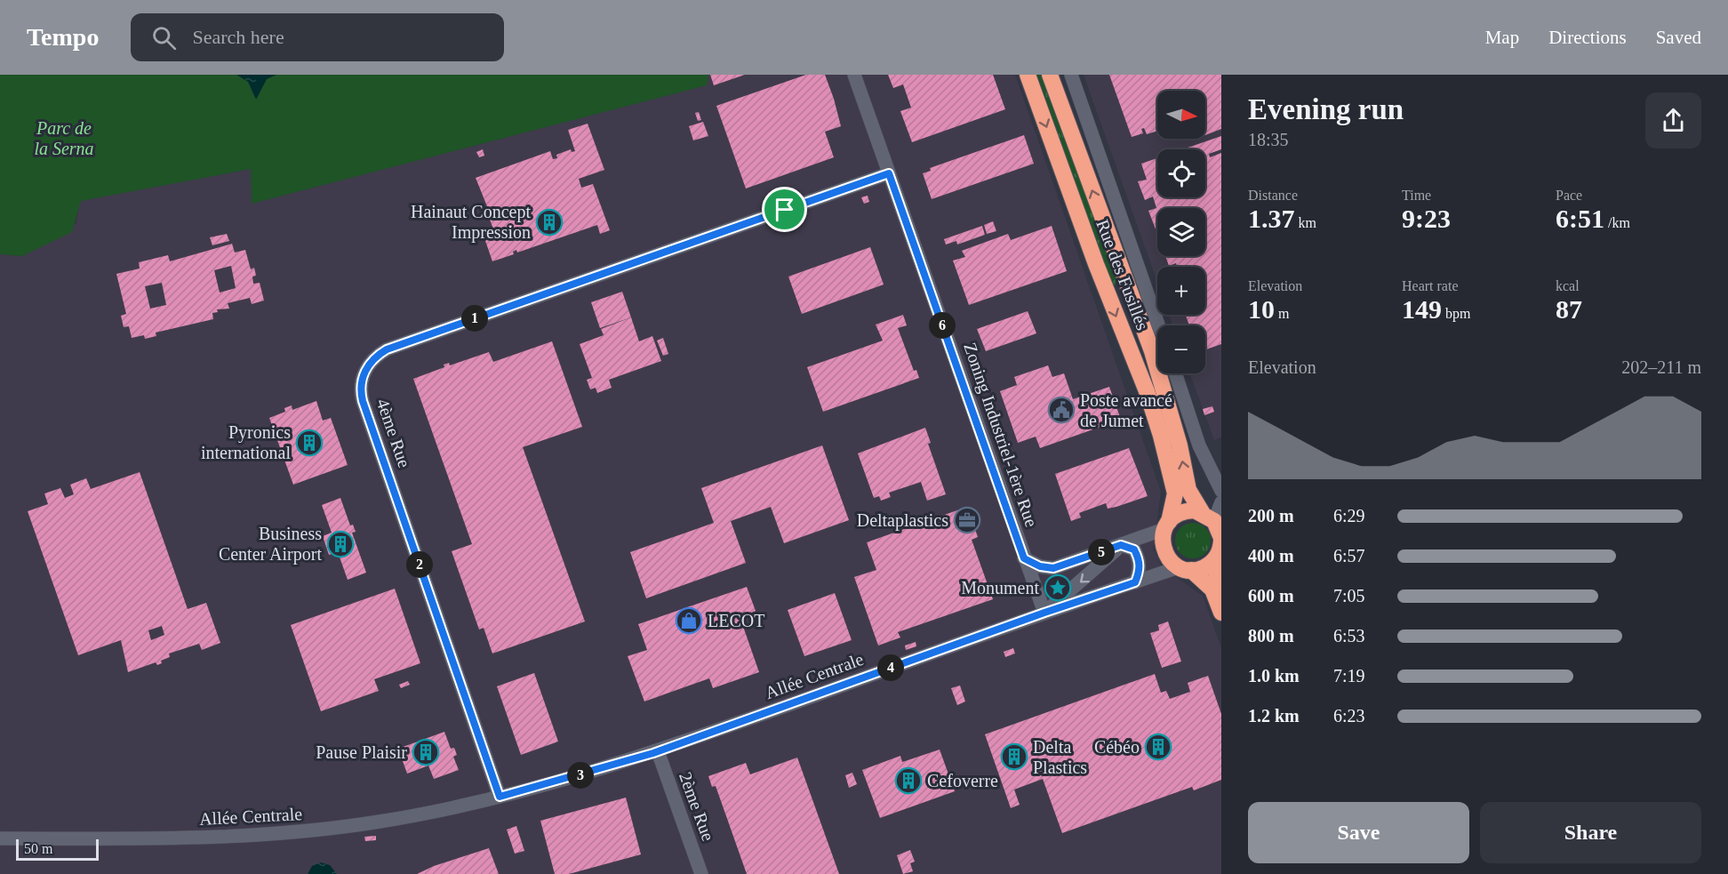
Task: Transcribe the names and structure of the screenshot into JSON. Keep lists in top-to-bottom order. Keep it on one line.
{"streets":{"highway":["Rue des Fusillés"],"street":["4ème Rue","Zoning Industriel-1ère Rue","Allée Centrale","2ème Rue"]},"crossings":[["Rue des Fusillés","Allée Centrale"],["4ème Rue","Zoning Industriel-1ère Rue"],["4ème Rue","Allée Centrale"],["Zoning Industriel-1ère Rue","Allée Centrale"],["Allée Centrale","2ème Rue"]],"parks":["Parc de la Serna"],"places":{"building":["Hainaut Concept Impression","Pyronics international","Business Center Airport","Cébéo","Pause Plaisir","Delta Plastics","Cefoverre"],"public building":["Poste avancé de Jumet"],"office":["Deltaplastics"],"place":["Monument"],"shop":["LECOT"]},"scale_bar":"50 m","north":"right","page":{"header":"Tempo","search":"Search here","nav":["Map","Directions","Saved"],"heading":["Evening run","18:35"],"map_buttons":["+","−"],"stats":[["Distance","1.37 km"],["Time","9:23"],["Pace","6:51 /km"],["Elevation","10 m"],["Heart rate","149 bpm"],["kcal","87"]],"pins":["1","6","5","2","4","3"],"chart":["Elevation","202–211 m"],"list":[{"name":"200 m","note":"6:29"},{"name":"400 m","note":"6:57"},{"name":"600 m","note":"7:05"},{"name":"800 m","note":"6:53"},{"name":"1.0 km","note":"7:19"},{"name":"1.2 km","note":"6:23"}],"buttons":["Save","Share"],"scale":"50 m"}}
